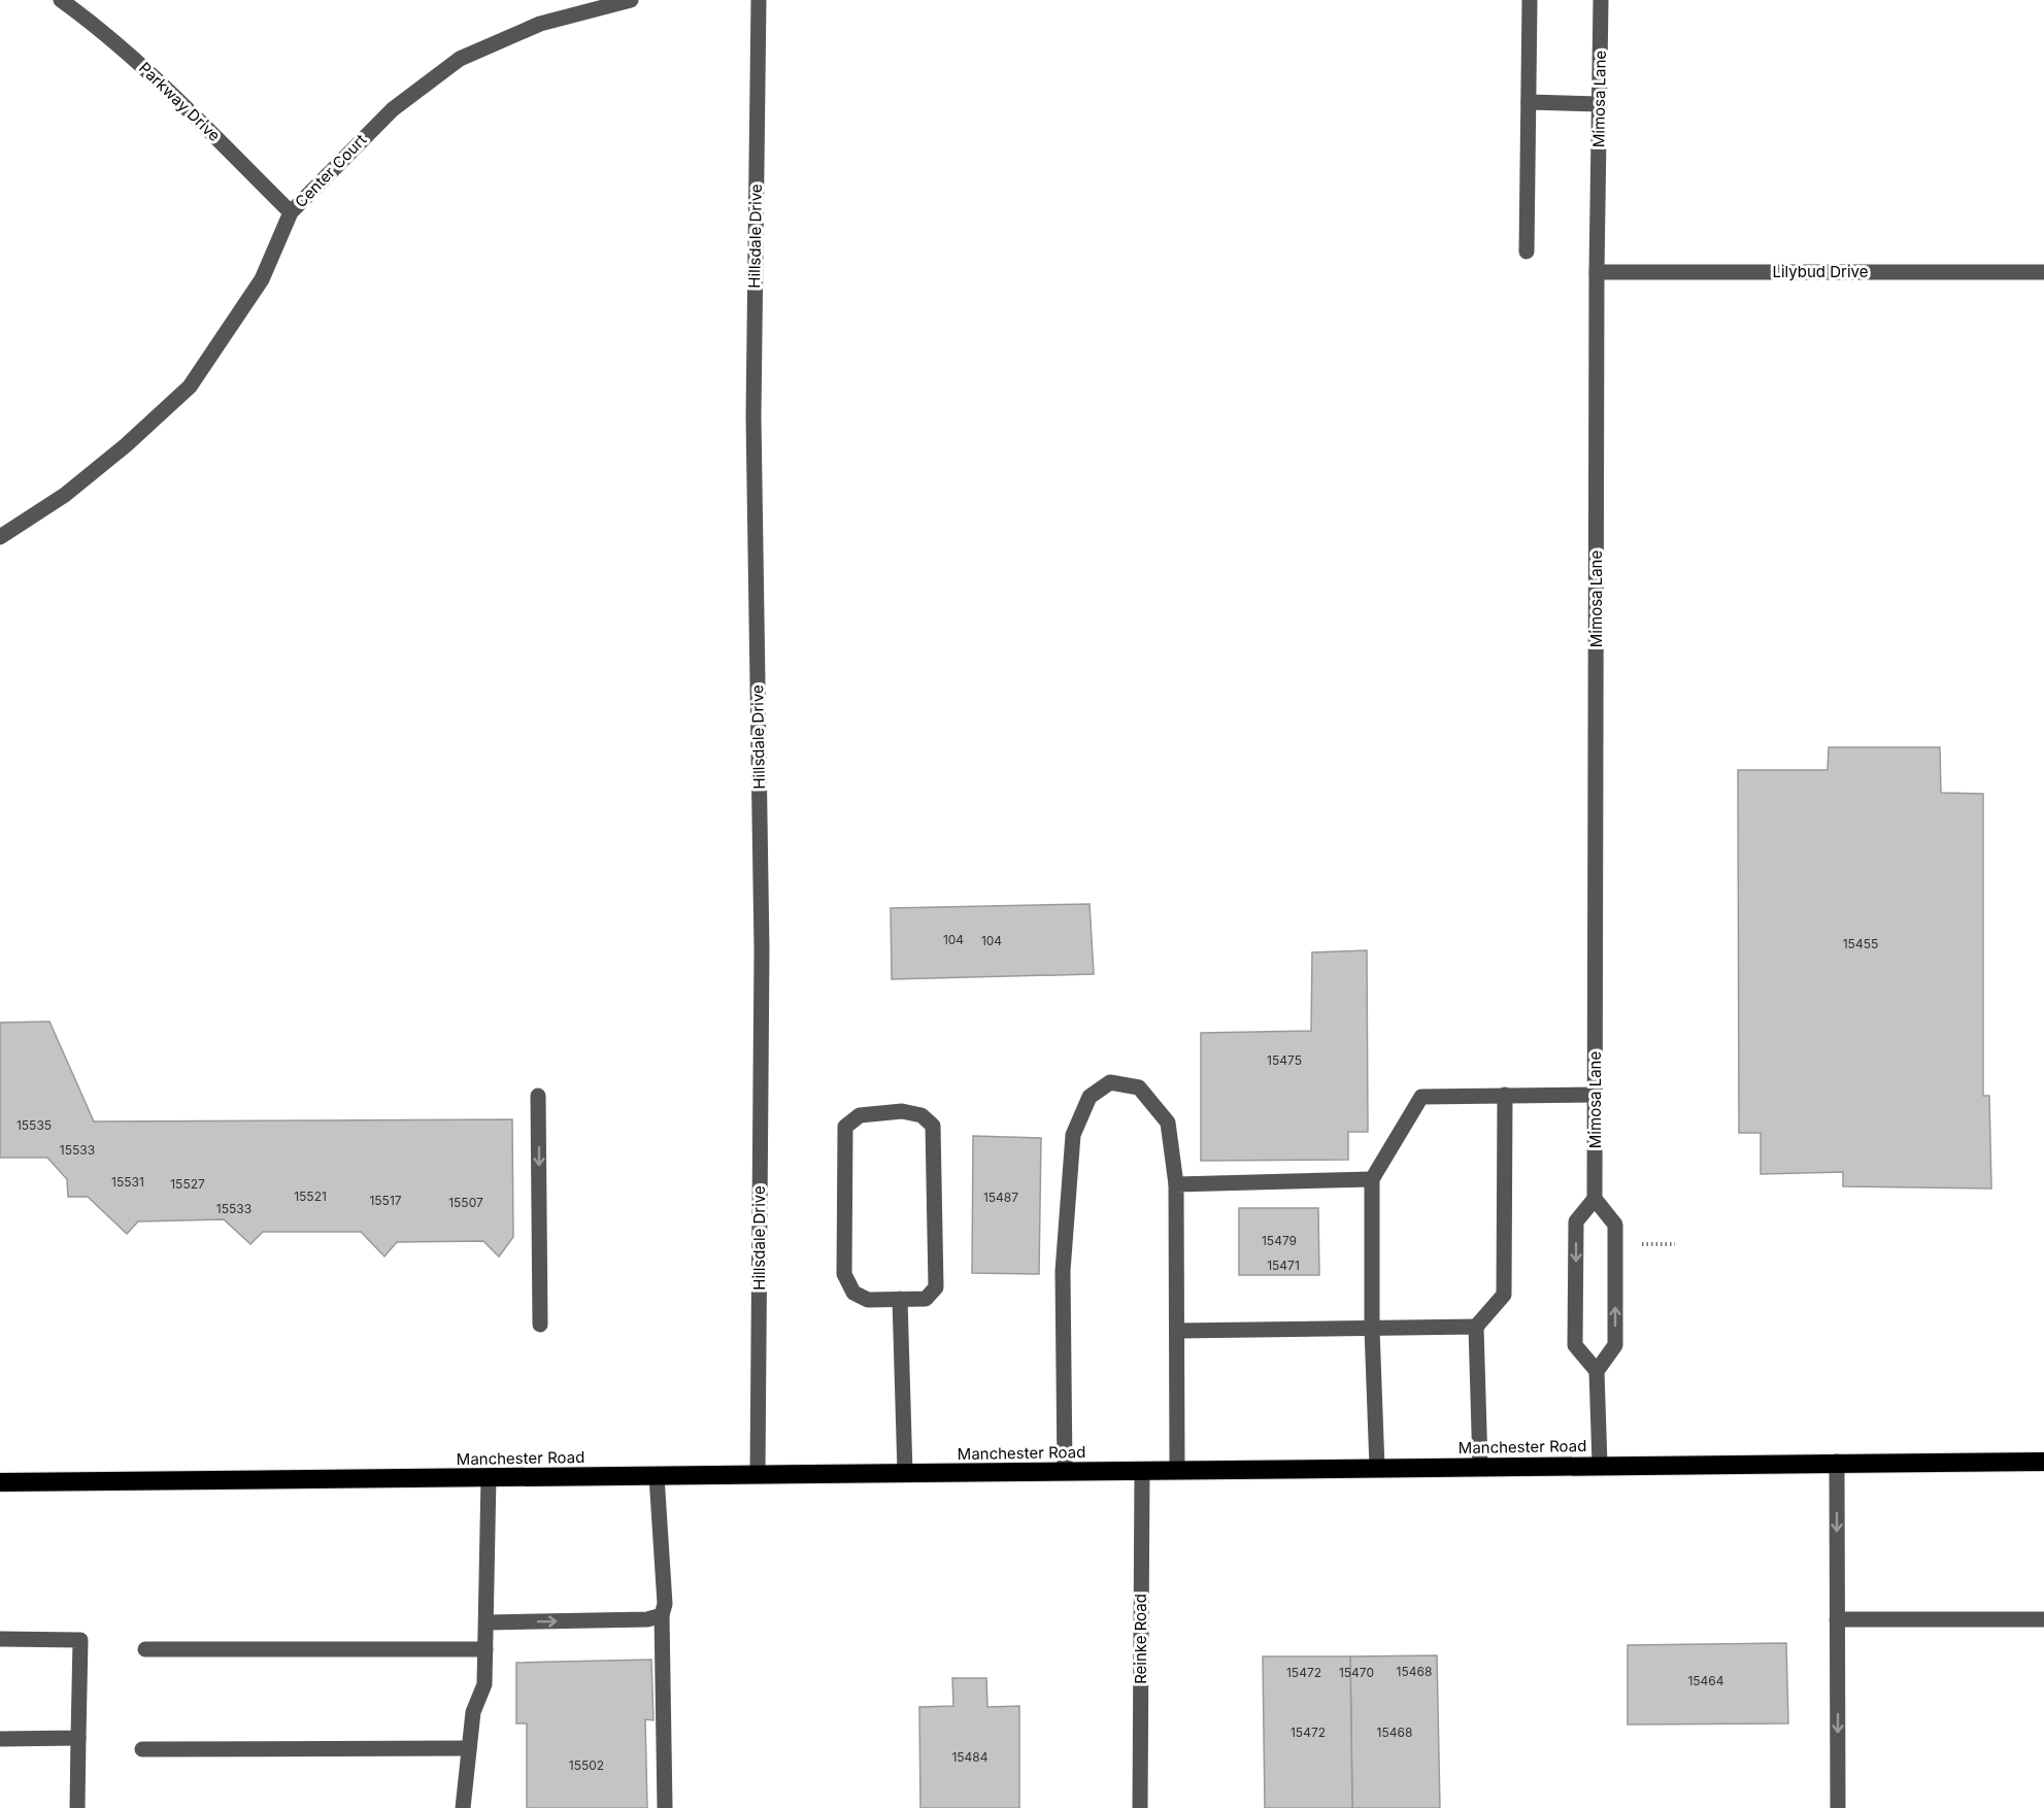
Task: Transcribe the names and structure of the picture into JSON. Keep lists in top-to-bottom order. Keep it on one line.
{"streets":{"highway":["Manchester Road"],"street":["Mimosa Lane","Parkway Drive","Center Court","Hillsdale Drive","Lilybud Drive","Reinke Road"]},"crossings":[["Mimosa Lane","Lilybud Drive"],["Parkway Drive","Center Court"],["Hillsdale Drive","Manchester Road"],["Manchester Road","Reinke Road"]],"house_numbers":["104","104","15455","15475","15535","15533","15531","15527","15521","15487","15517","15507","15533","15479","15471","15468","15472","15470","15464","15472","15468","15484","15502"]}
